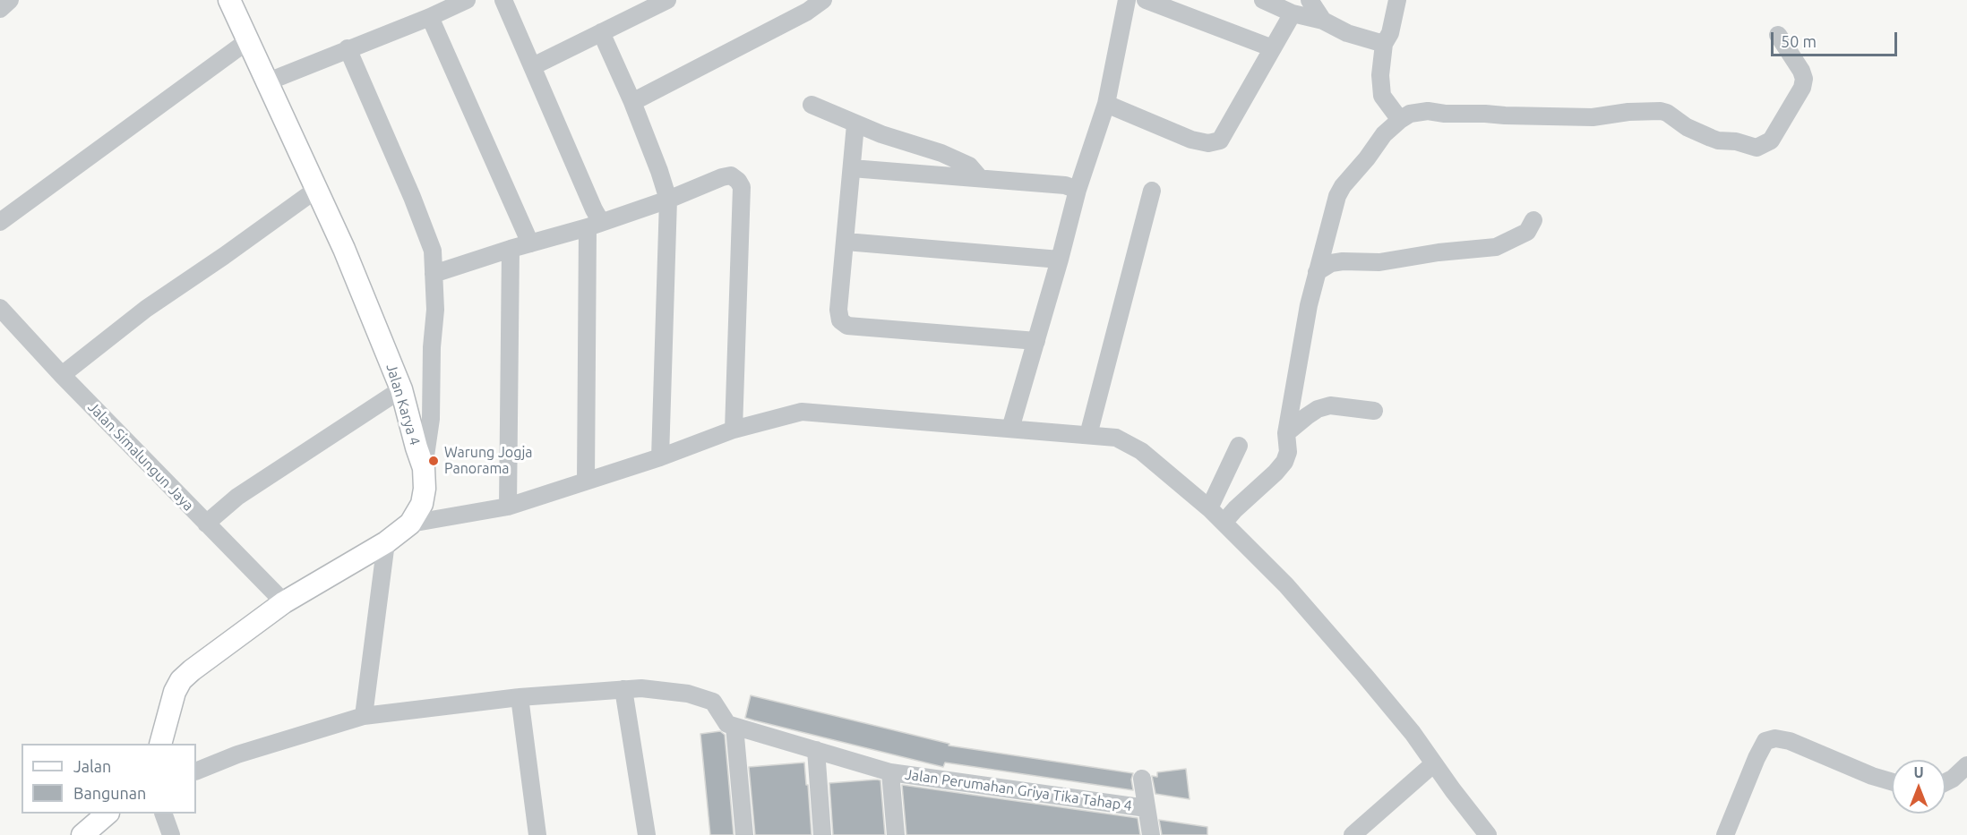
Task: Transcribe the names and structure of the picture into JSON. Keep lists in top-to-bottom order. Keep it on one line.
{"streets":{"main road":["Jalan Karya 4"],"street":["Jalan Simalungun Jaya","Jalan Perumahan Griya Tika Tahap 4"]},"crossings":[["Jalan Karya 4","Jalan Simalungun Jaya"]],"places":["Warung Jogja Panorama"],"legend":["Jalan","Bangunan"],"scale_bar":"50 m","north":"top"}
